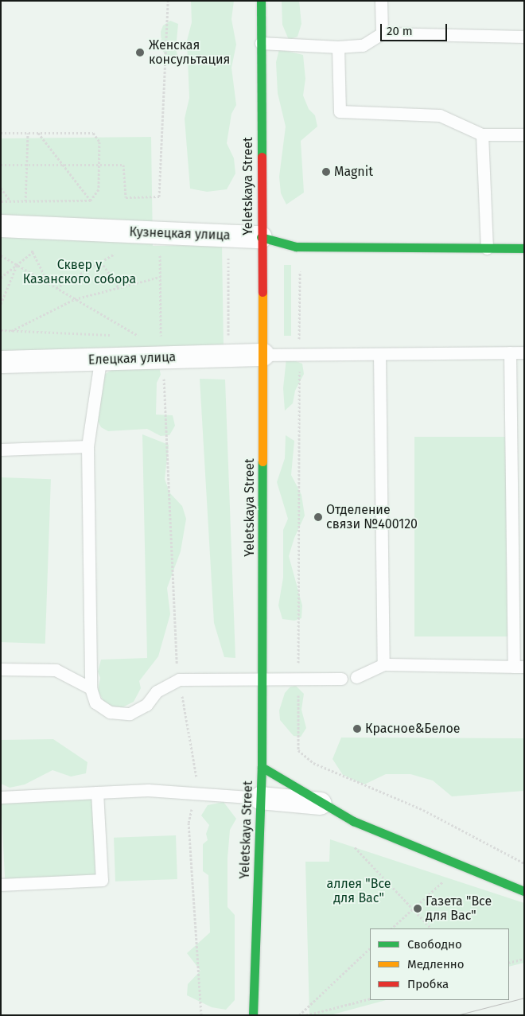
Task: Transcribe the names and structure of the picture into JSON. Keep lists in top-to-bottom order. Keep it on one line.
{"streets":{"main road":["Yeletskaya Street","Кузнецкая улица"],"street":["Елецкая улица"]},"crossings":[["Yeletskaya Street","Кузнецкая улица"],["Yeletskaya Street","Елецкая улица"]],"parks":["Сквер у Казанского собора","аллея \"Все для Вас\""],"places":["Женская консультация","Magnit","Отделение связи №400120","Красное&Белое","Газета \"Все для Вас\""],"legend":["Свободно","Медленно","Пробка"],"scale_bar":"20 m"}
